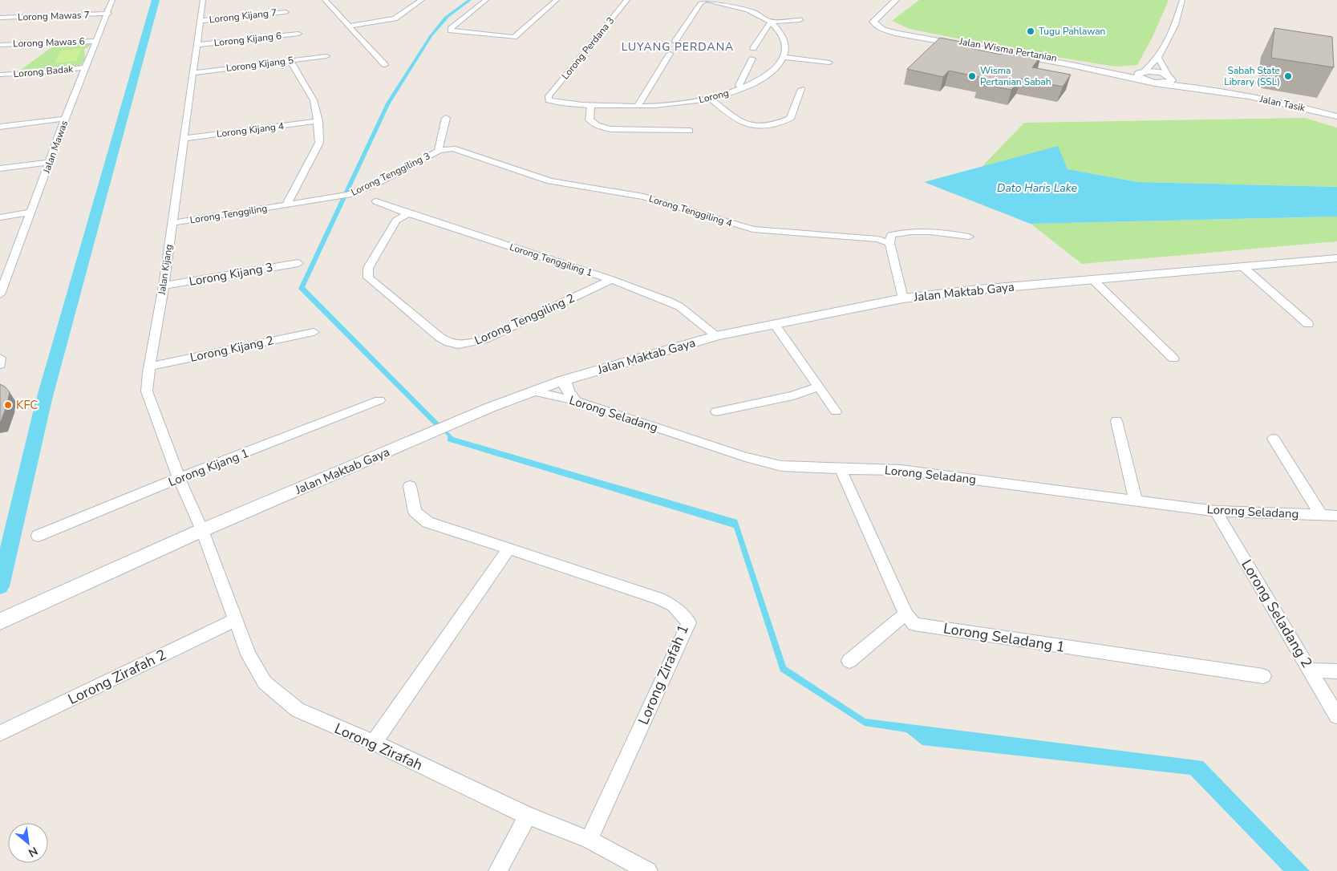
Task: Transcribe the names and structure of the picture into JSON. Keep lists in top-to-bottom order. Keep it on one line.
{"streets":{"street":["Lorong Mawas 7","Lorong Kijang 7","Lorong Kijang 6","Lorong Mawas 6","Lorong Perdana 3","Jalan Wisma Pertanian","Lorong Kijang 5","Lorong Badak","Lorong","Jalan Tasik","Lorong Kijang 4","Jalan Mawas","Lorong Tenggiling 3","Lorong Tenggiling 4","Lorong Tenggiling","Lorong Tenggiling 1","Jalan Kijang","Lorong Kijang 3","Jalan Maktab Gaya","Lorong Tenggiling 2","Lorong Kijang 2","Lorong Seladang","Lorong Kijang 1","Lorong Seladang 2","Lorong Seladang 1","Lorong Zirafah 1","Lorong Zirafah 2","Lorong Zirafah"]},"crossings":[["Lorong Mawas 7","Jalan Mawas"],["Lorong Kijang 7","Jalan Kijang"],["Lorong Kijang 6","Jalan Kijang"],["Lorong Mawas 6","Jalan Mawas"],["Lorong Perdana 3","Lorong"],["Lorong Kijang 5","Jalan Kijang"],["Lorong Badak","Jalan Mawas"],["Lorong Kijang 4","Jalan Kijang"],["Lorong Tenggiling 3","Lorong Tenggiling 4"],["Lorong Tenggiling 3","Lorong Tenggiling"],["Lorong Tenggiling","Jalan Kijang"],["Lorong Tenggiling 1","Jalan Maktab Gaya"],["Lorong Tenggiling 1","Lorong Tenggiling 2"],["Jalan Kijang","Lorong Kijang 3"],["Jalan Kijang","Jalan Maktab Gaya"],["Jalan Kijang","Lorong Kijang 2"],["Jalan Kijang","Lorong Kijang 1"],["Jalan Kijang","Lorong Zirafah"],["Jalan Maktab Gaya","Lorong Seladang"],["Jalan Maktab Gaya","Lorong Zirafah"],["Lorong Seladang","Lorong Seladang 2"],["Lorong Seladang","Lorong Seladang 1"],["Lorong Zirafah 1","Lorong Zirafah"],["Lorong Zirafah 2","Lorong Zirafah"]],"districts":["LUYANG PERDANA"],"water":["Dato Haris Lake"],"places":["Tugu Pahlawan","Wisma Pertanian Sabah","Sabah State Library (SSL)","KFC"],"north":"bottom right"}
